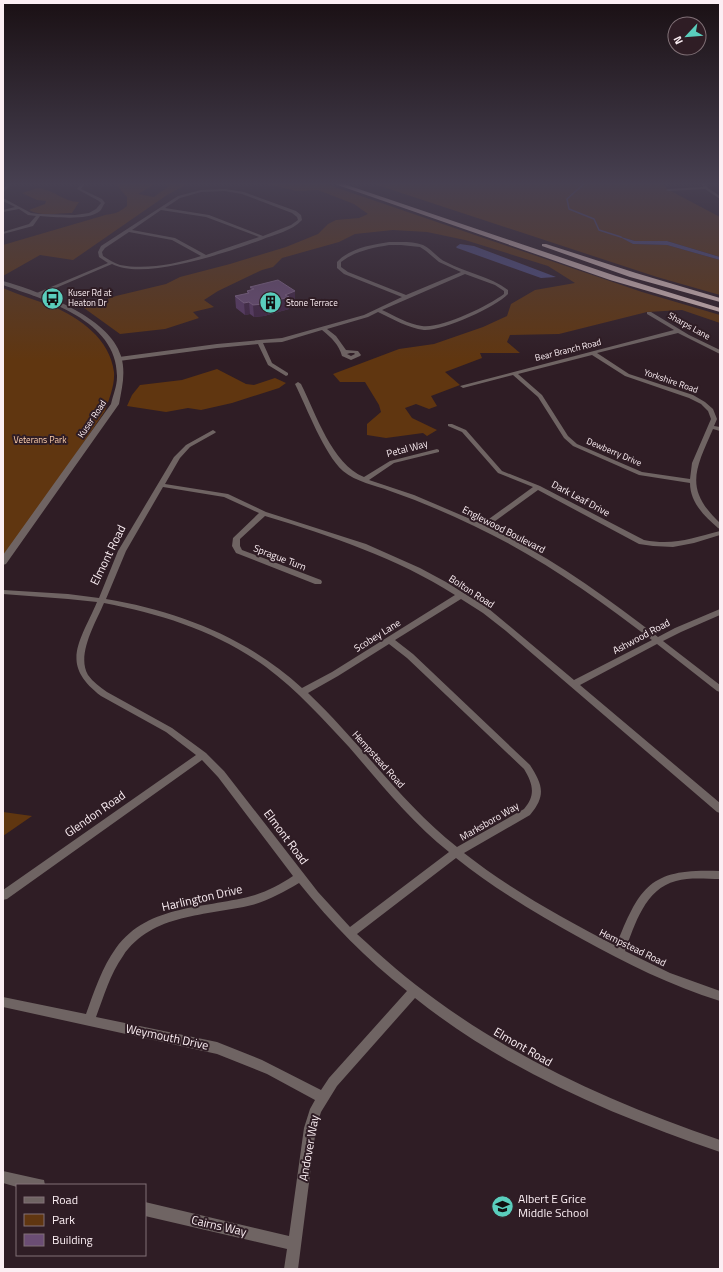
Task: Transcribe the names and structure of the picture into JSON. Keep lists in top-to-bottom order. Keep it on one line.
{"streets":{"street":["Sharps Lane","Bear Branch Road","Yorkshire Road","Kuser Road","Petal Way","Dewberry Drive","Dark Leaf Drive","Englewood Boulevard","Elmont Road","Sprague Turn","Bolton Road","Scobey Lane","Ashwood Road","Hempstead Road","Glendon Road","Marksboro Way","Harlington Drive","Weymouth Drive","Andover Way","Cairns Way"]},"crossings":[["Sharps Lane","Bear Branch Road"],["Bear Branch Road","Yorkshire Road"],["Bear Branch Road","Dewberry Drive"],["Yorkshire Road","Dewberry Drive"],["Petal Way","Englewood Boulevard"],["Englewood Boulevard","Ashwood Road"],["Elmont Road","Bolton Road"],["Elmont Road","Hempstead Road"],["Elmont Road","Glendon Road"],["Elmont Road","Marksboro Way"],["Elmont Road","Harlington Drive"],["Elmont Road","Andover Way"],["Sprague Turn","Bolton Road"],["Bolton Road","Scobey Lane"],["Bolton Road","Ashwood Road"],["Scobey Lane","Hempstead Road"],["Scobey Lane","Marksboro Way"],["Hempstead Road","Marksboro Way"],["Harlington Drive","Weymouth Drive"],["Weymouth Drive","Andover Way"],["Andover Way","Cairns Way"]],"parks":["Veterans Park"],"places":{"bus stop":["Kuser Rd at Heaton Dr"],"building":["Stone Terrace"],"school or university":["Albert E Grice Middle School"]},"legend":["Road","Park","Building"],"north":"bottom left"}
